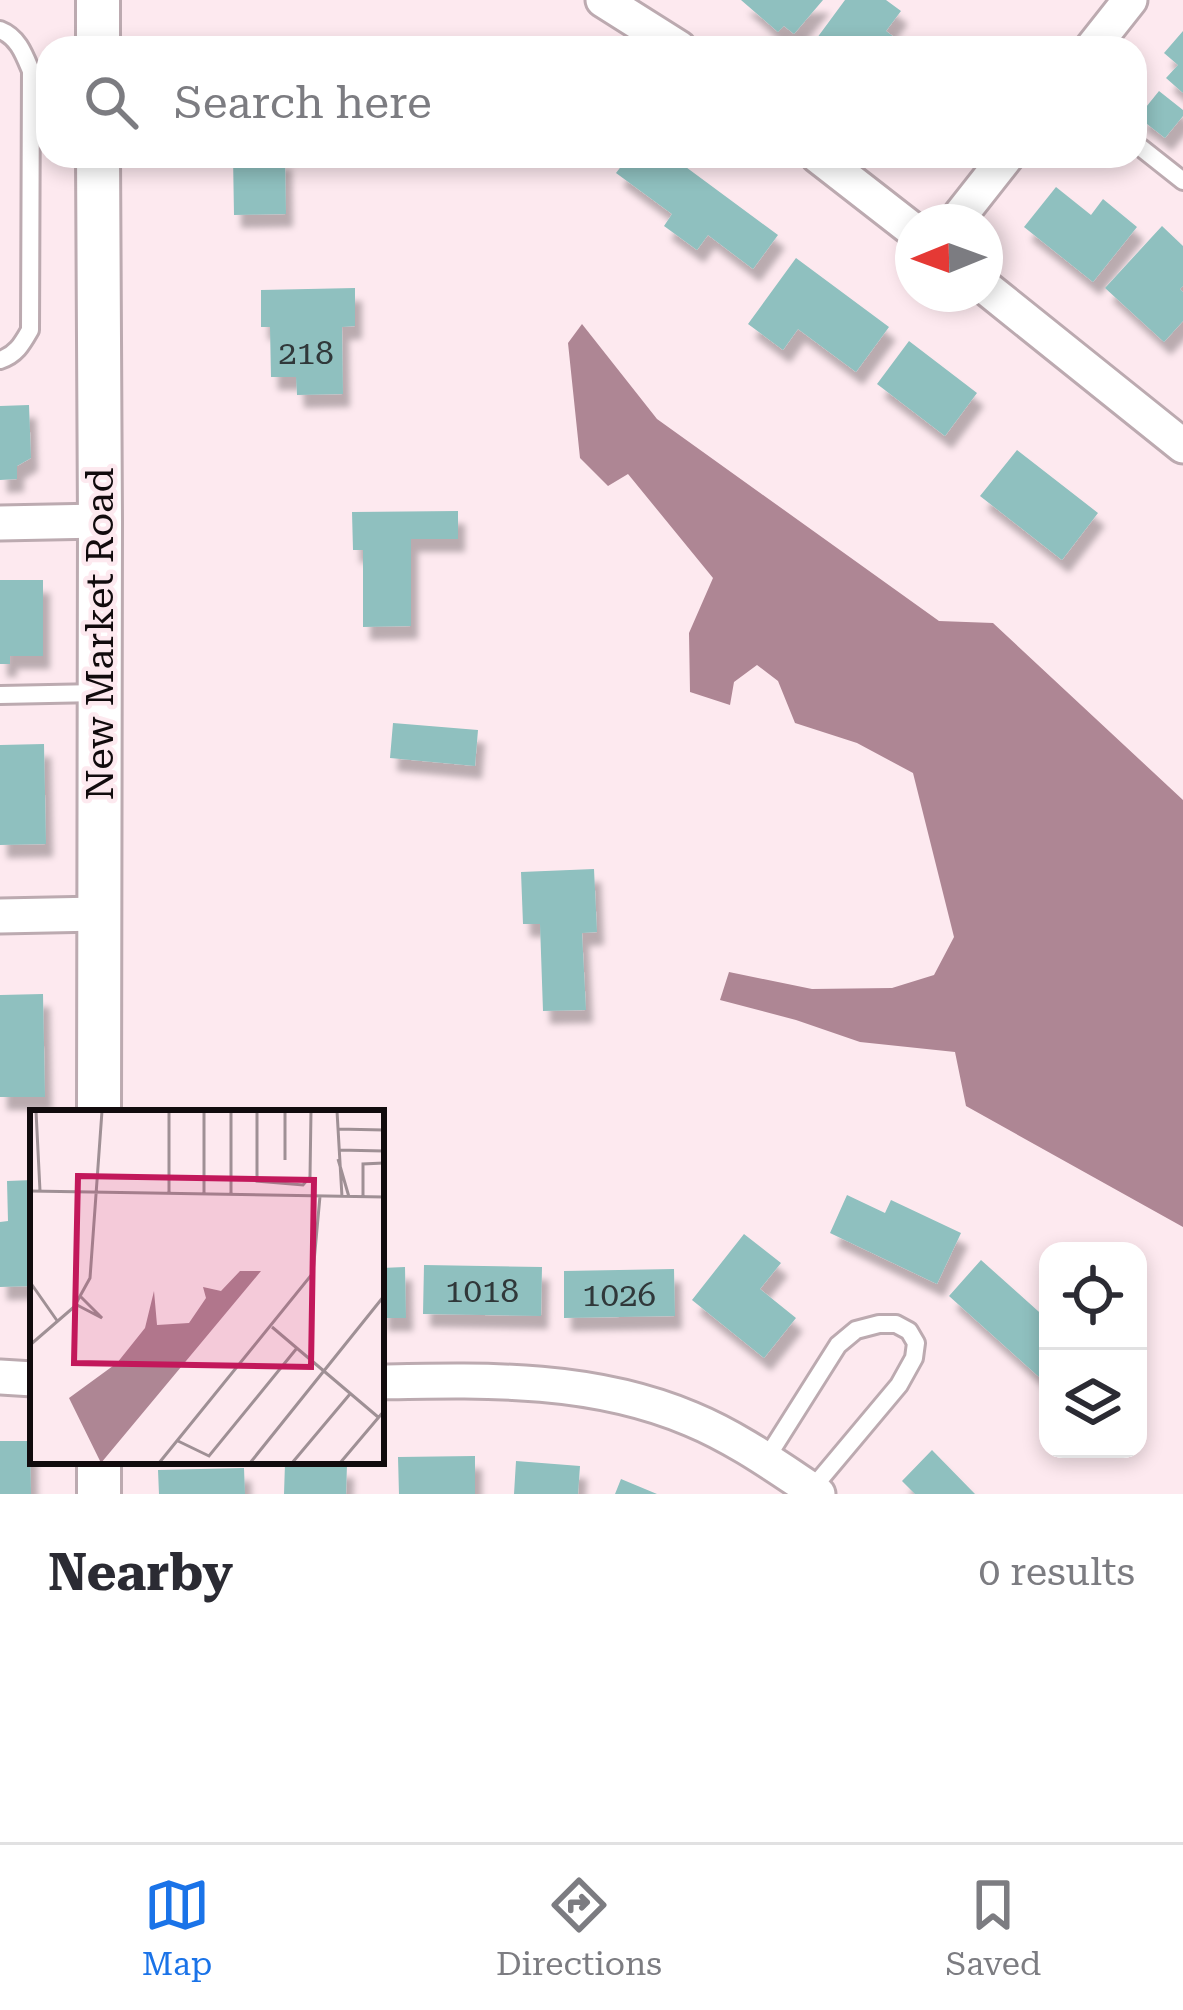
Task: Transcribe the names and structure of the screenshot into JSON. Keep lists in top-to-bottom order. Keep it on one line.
{"streets":{"street":["New Market Road"]},"house_numbers":["218","1018","1026"],"north":"left","page":{"search":"Search here","heading":["Nearby","0 results"],"nav":["Map","Directions","Saved"]}}
